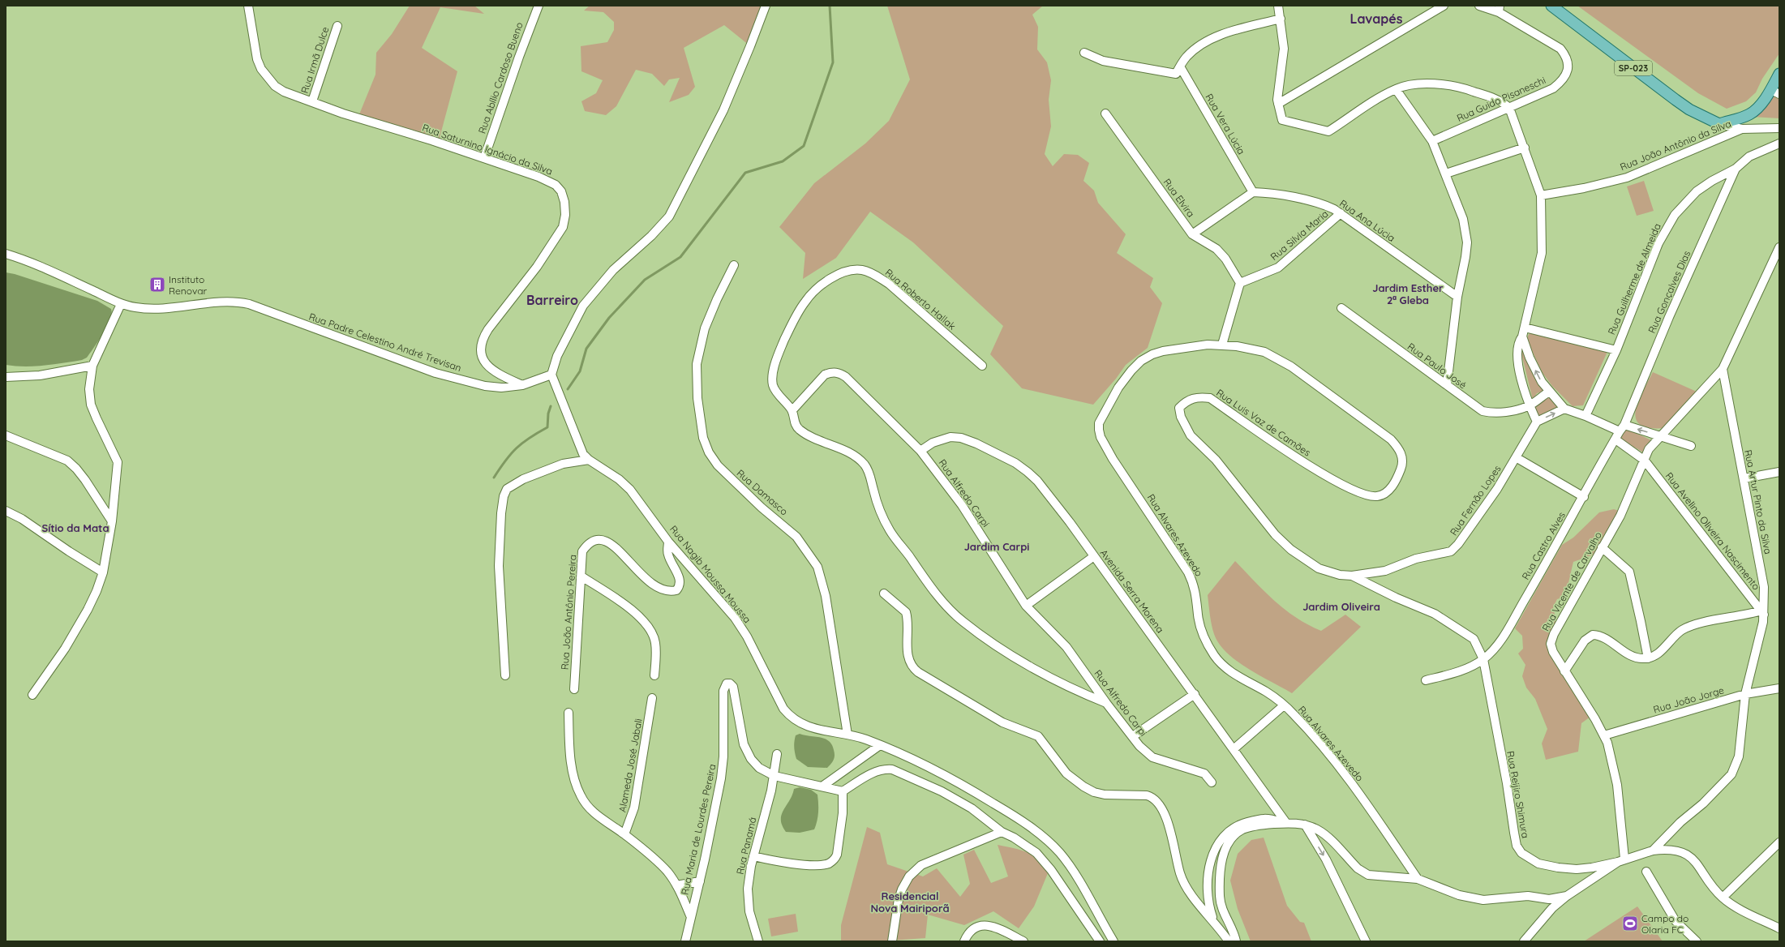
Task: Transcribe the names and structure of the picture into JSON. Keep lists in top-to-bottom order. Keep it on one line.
{"streets":{"main road":["SP-023"],"street":["Rua Irmã Dulce","Rua Abílio Cardoso Bueno","Rua Guido Pisaneschi","Rua Vera Lúcia","Rua João Antônio da Silva","Rua Saturnino Ignácio da Silva","Rua Elvira","Rua Ana Lúcia","Rua Silvia Maria","Rua Guilherme de Almeida","Rua Gonçalves Dias","Rua Roberto Hallak","Rua Padre Celestino André Trevisan","Rua Paulo José","Rua Luis Vaz de Camões","Rua Damasco","Rua Alfredo Carpi","Rua Fernão Lopes","Rua Artur Pinto da Silva","Rua Avelino Oliveira Nascimento","Rua Alvares Azevedo","Rua Castro Alves","Rua Nagib Moussa Moussa","Rua Vicente de Carvalho","Avenida Serra Morena","Rua João Antônio Pereira","Rua João Jorge","Alameda José Jabali","Rua Reijiro Shimura","Rua Maria de Lourdes Pereira","Rua Panamá"]},"crossings":[["Rua Irmã Dulce","Rua Saturnino Ignácio da Silva"],["Rua Abílio Cardoso Bueno","Rua Saturnino Ignácio da Silva"],["Rua Vera Lúcia","Rua Ana Lúcia"],["Rua Saturnino Ignácio da Silva","Rua Padre Celestino André Trevisan"],["Rua Ana Lúcia","Rua Silvia Maria"],["Rua Guilherme de Almeida","Rua Gonçalves Dias"],["Rua Gonçalves Dias","Rua Avelino Oliveira Nascimento"],["Rua Gonçalves Dias","Rua Castro Alves"],["Rua Roberto Hallak","Rua Alfredo Carpi"],["Rua Padre Celestino André Trevisan","Rua Nagib Moussa Moussa"],["Rua Luis Vaz de Camões","Rua Fernão Lopes"],["Rua Luis Vaz de Camões","Rua Alvares Azevedo"],["Rua Luis Vaz de Camões","Rua Castro Alves"],["Rua Luis Vaz de Camões","Rua Reijiro Shimura"],["Rua Damasco","Rua Nagib Moussa Moussa"],["Rua Alfredo Carpi","Avenida Serra Morena"],["Rua Artur Pinto da Silva","Rua Avelino Oliveira Nascimento"],["Rua Artur Pinto da Silva","Rua Vicente de Carvalho"],["Rua Artur Pinto da Silva","Rua João Jorge"],["Rua Artur Pinto da Silva","Rua Reijiro Shimura"],["Rua Avelino Oliveira Nascimento","Rua Castro Alves"],["Rua Avelino Oliveira Nascimento","Rua Vicente de Carvalho"],["Rua Castro Alves","Rua Reijiro Shimura"],["Rua Nagib Moussa Moussa","Rua João Antônio Pereira"],["Rua Vicente de Carvalho","Rua João Jorge"],["Rua Vicente de Carvalho","Rua Reijiro Shimura"],["Rua Maria de Lourdes Pereira","Rua Panamá"]],"districts":["Lavapés","Jardim Esther 2ª Gleba","Barreiro","Sítio da Mata","Jardim Carpi","Jardim Oliveira","Residencial Nova Mairiporã"],"places":{"building":["Instituto Renovar"],"sports":["Campo do Olaria FC"]}}
